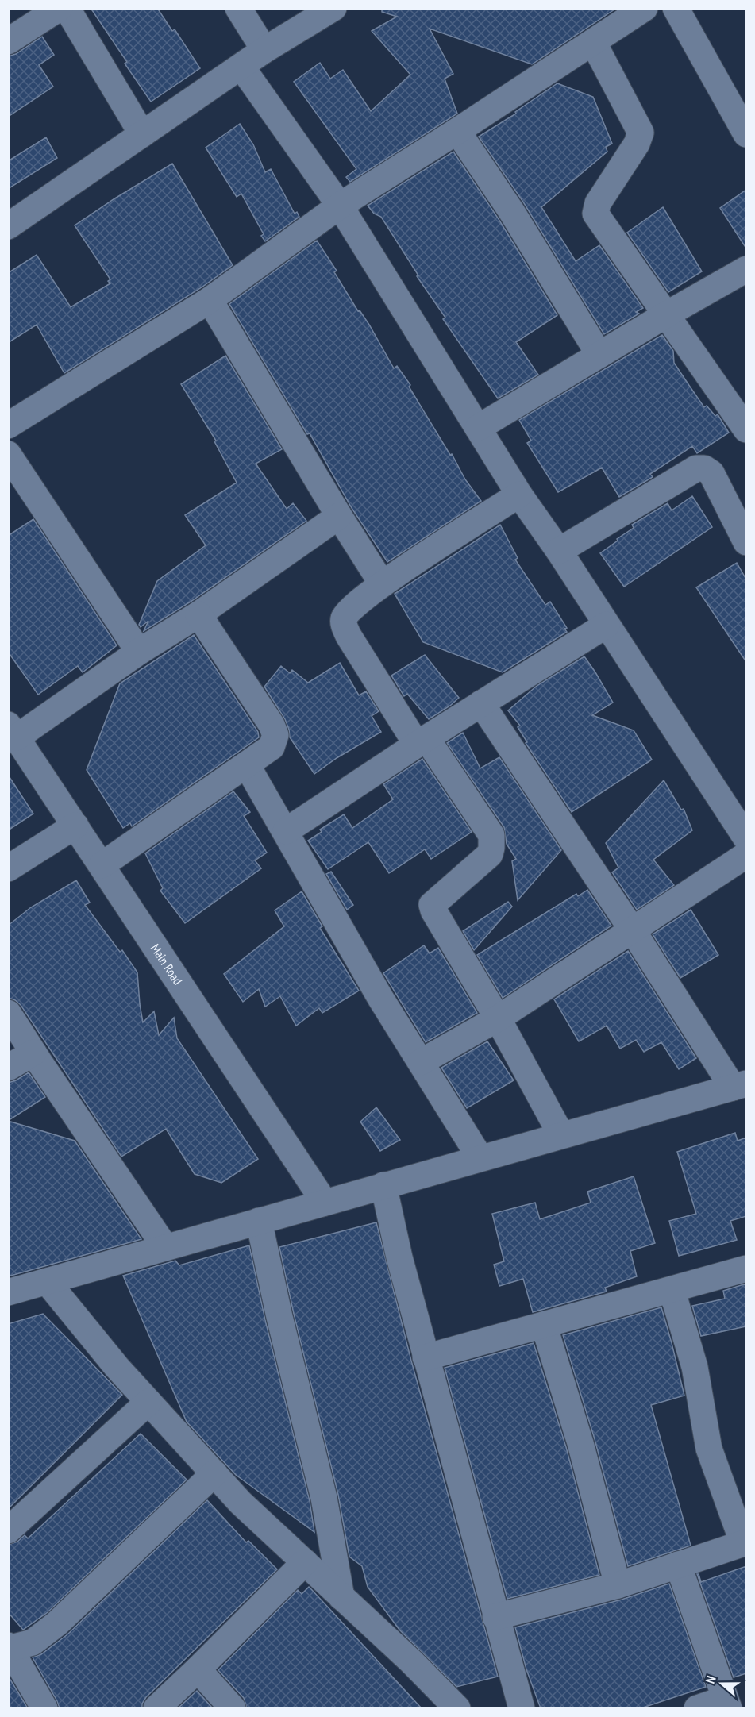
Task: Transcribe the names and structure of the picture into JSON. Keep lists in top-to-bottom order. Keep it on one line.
{"streets":{"street":["Main Road"]},"north":"left"}
